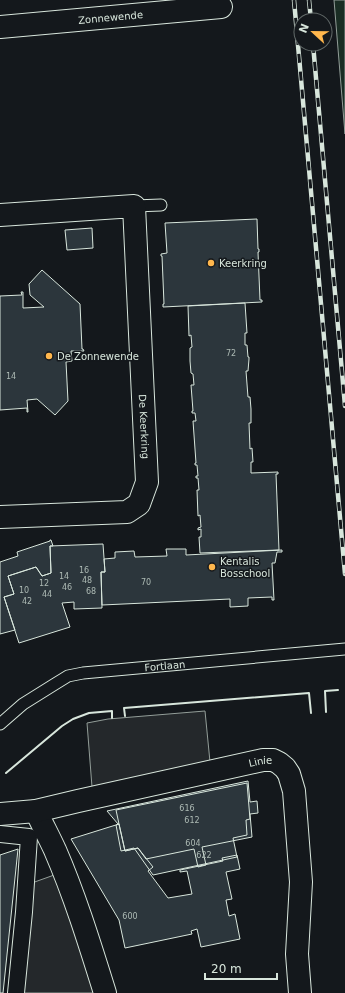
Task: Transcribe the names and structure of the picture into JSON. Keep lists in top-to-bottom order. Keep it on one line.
{"streets":{"street":["Zonnewende","De Keerkring","Linie"],"lane":["Fortlaan"]},"places":["Keerkring","De Zonnewende","Kentalis Bosschool"],"house_numbers":["72","14","16","14","48","70","12","46","10","68","44","42","616","612","604","622","600"],"scale_bar":"20 m","north":"left"}
